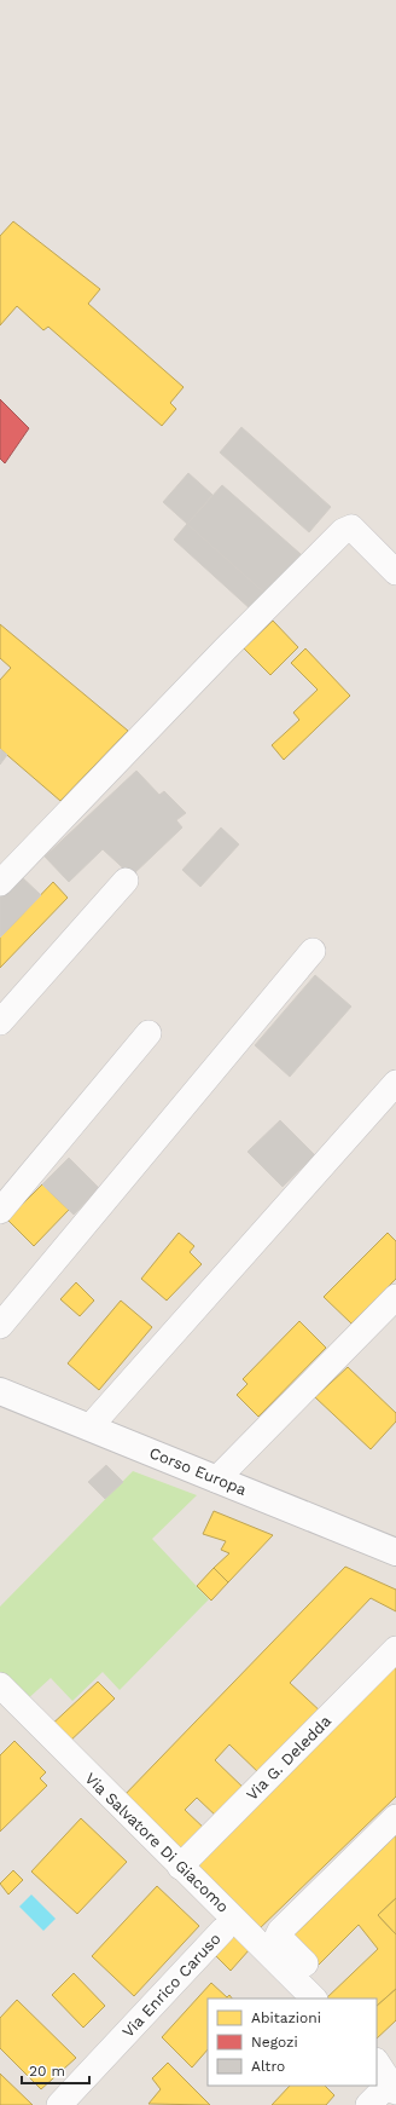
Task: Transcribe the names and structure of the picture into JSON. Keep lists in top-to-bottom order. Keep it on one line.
{"streets":{"main road":["Corso Europa"],"street":["Via G. Deledda","Via Salvatore Di Giacomo","Via Enrico Caruso"]},"crossings":[["Via G. Deledda","Via Salvatore Di Giacomo"]],"legend":["Abitazioni","Negozi","Altro"],"scale_bar":"20 m"}
